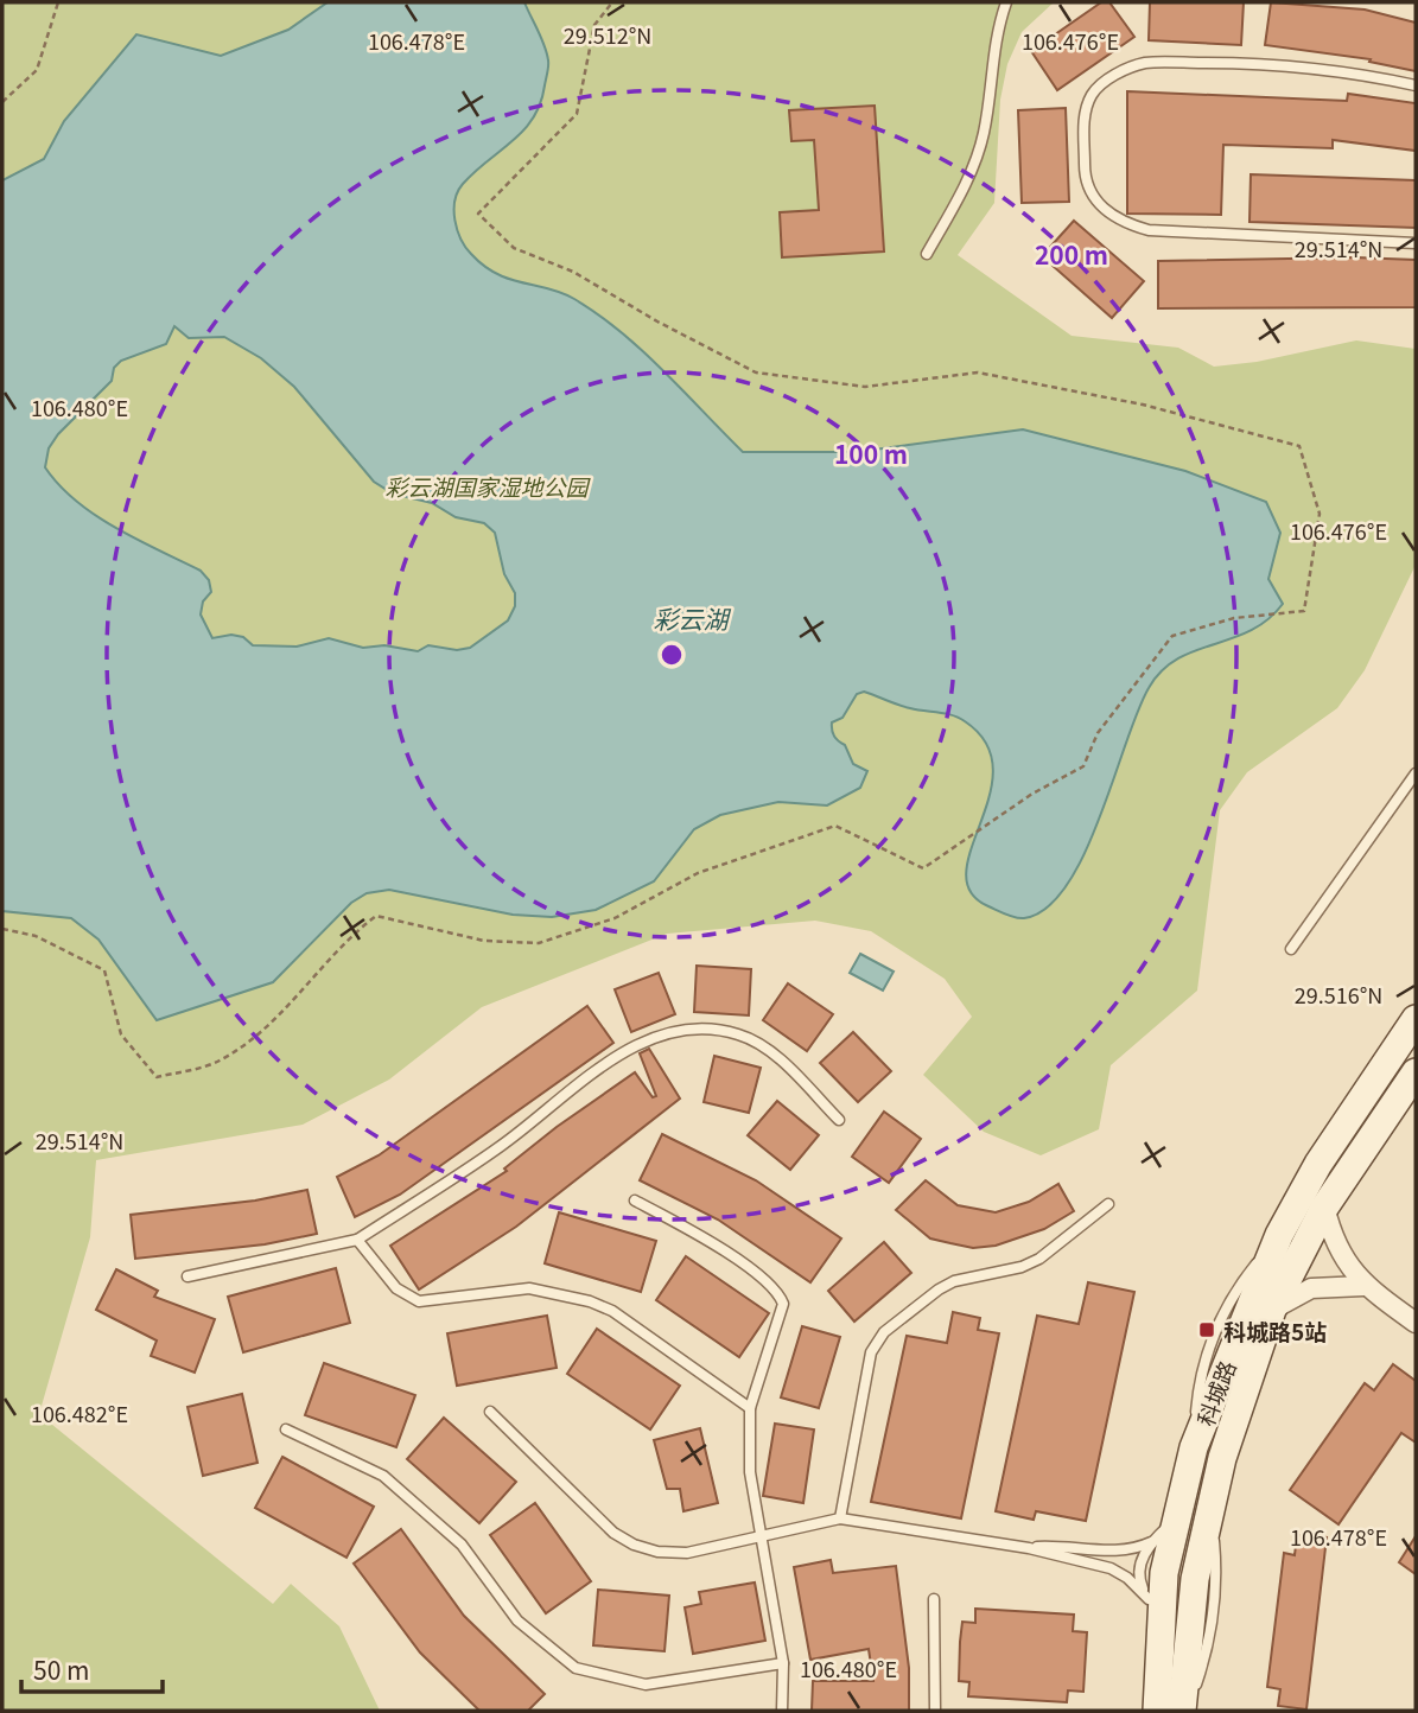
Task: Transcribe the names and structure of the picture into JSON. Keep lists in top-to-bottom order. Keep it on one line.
{"streets":{"main road":["科城路"]},"water":["彩云湖"],"parks":["彩云湖国家湿地公园"],"places":{"transit":["科城路5站"]},"scale_bar":"50 m","coordinates":["29.512°N","106.478°E","106.476°E","29.514°N","106.480°E","29.516°N","106.482°E"],"rings":["200 m","100 m"]}
